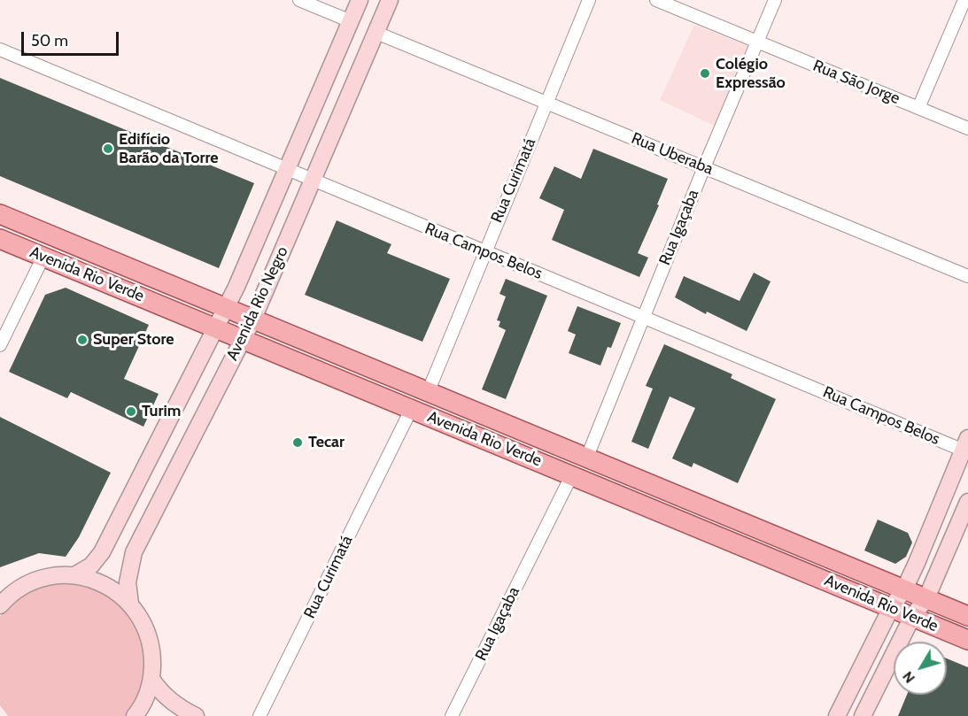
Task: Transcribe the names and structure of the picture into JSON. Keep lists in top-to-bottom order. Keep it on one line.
{"streets":{"main road":["Avenida Rio Verde"],"street":["Rua São Jorge","Rua Uberaba","Rua Curimatá","Rua Igaçaba","Rua Campos Belos","Avenida Rio Negro"]},"crossings":[["Rua São Jorge","Rua Igaçaba"],["Rua Uberaba","Rua Curimatá"],["Rua Uberaba","Rua Igaçaba"],["Rua Uberaba","Avenida Rio Negro"],["Rua Curimatá","Rua Campos Belos"],["Rua Curimatá","Avenida Rio Verde"],["Rua Igaçaba","Rua Campos Belos"],["Rua Igaçaba","Avenida Rio Verde"],["Rua Campos Belos","Avenida Rio Negro"],["Avenida Rio Verde","Avenida Rio Negro"]],"places":["Colégio Expressão","Edifício Barão da Torre","Super Store","Turim","Tecar"],"scale_bar":"50 m","north":"bottom left"}
